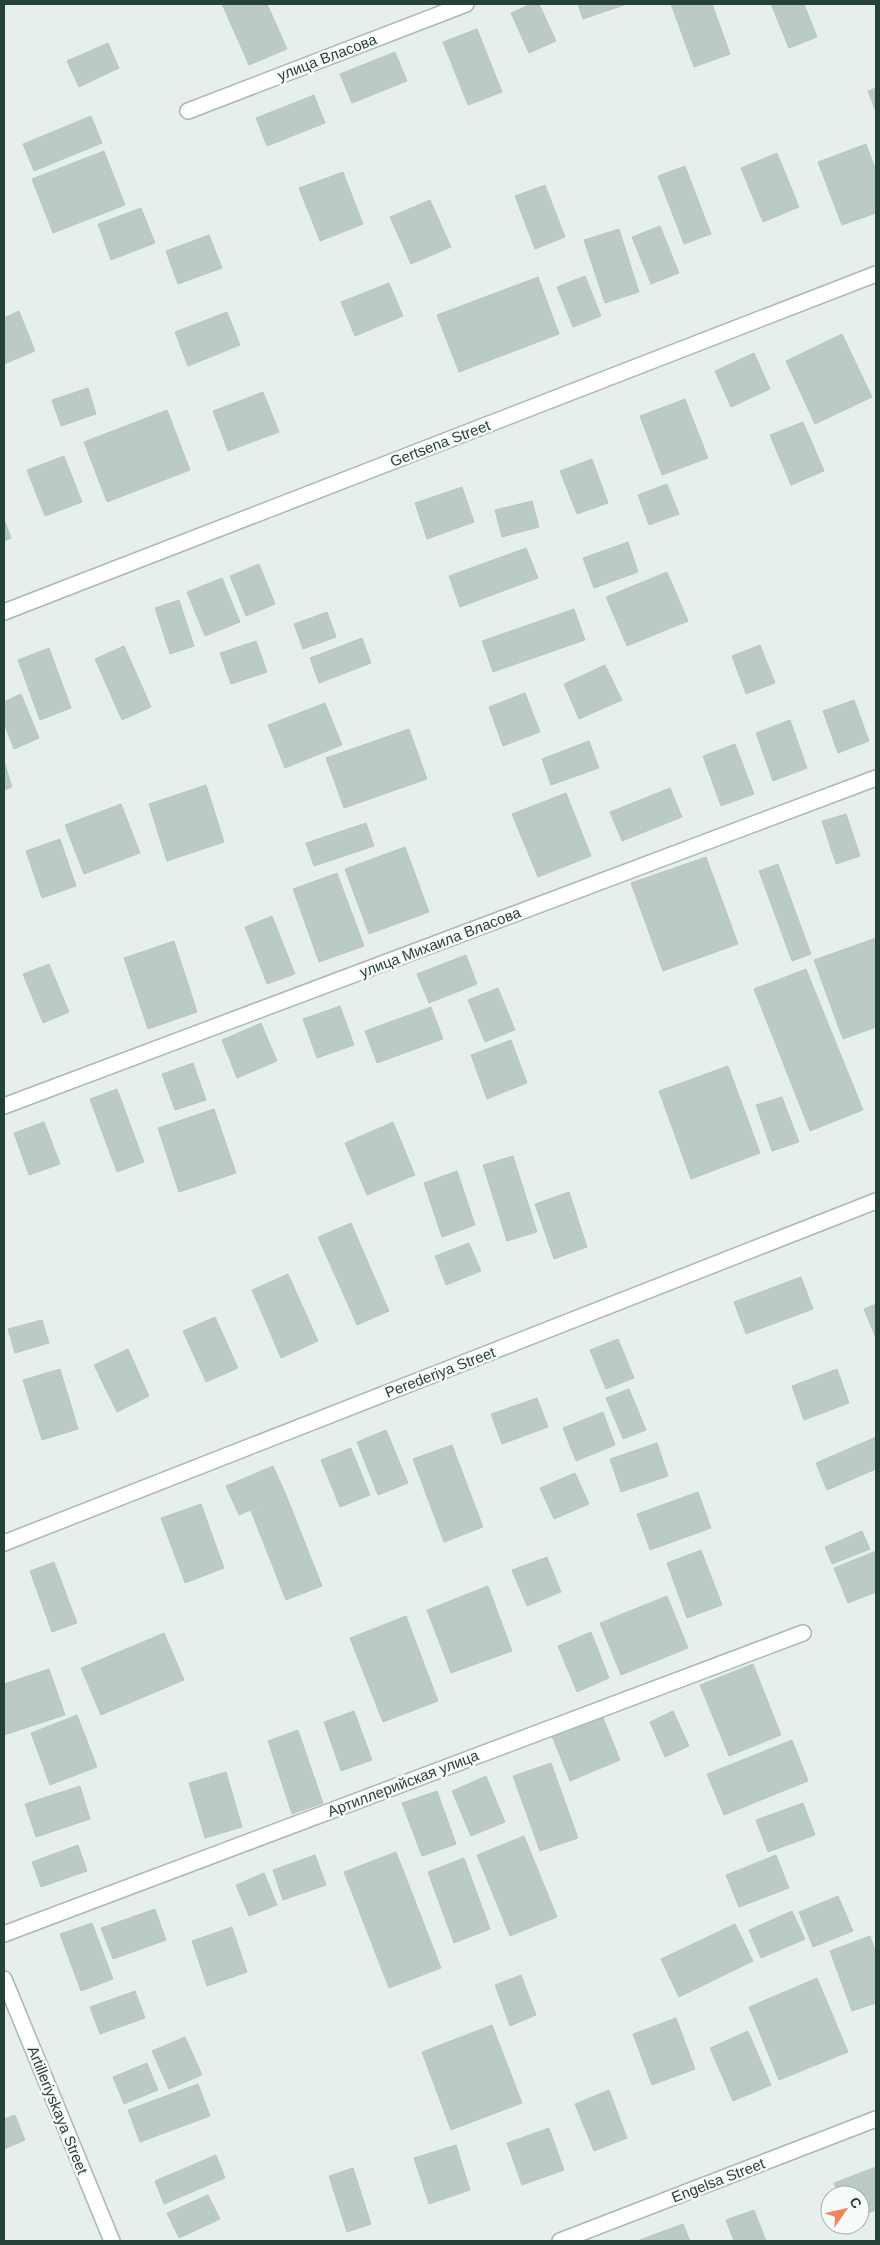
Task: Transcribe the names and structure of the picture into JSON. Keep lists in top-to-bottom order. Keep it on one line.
{"streets":{"street":["улица Власова","Gertsena Street","улица Михаила Власова","Perederiya Street","Артиллерийская улица","Artilleriyskaya Street","Engelsa Street"]},"north":"top right"}
